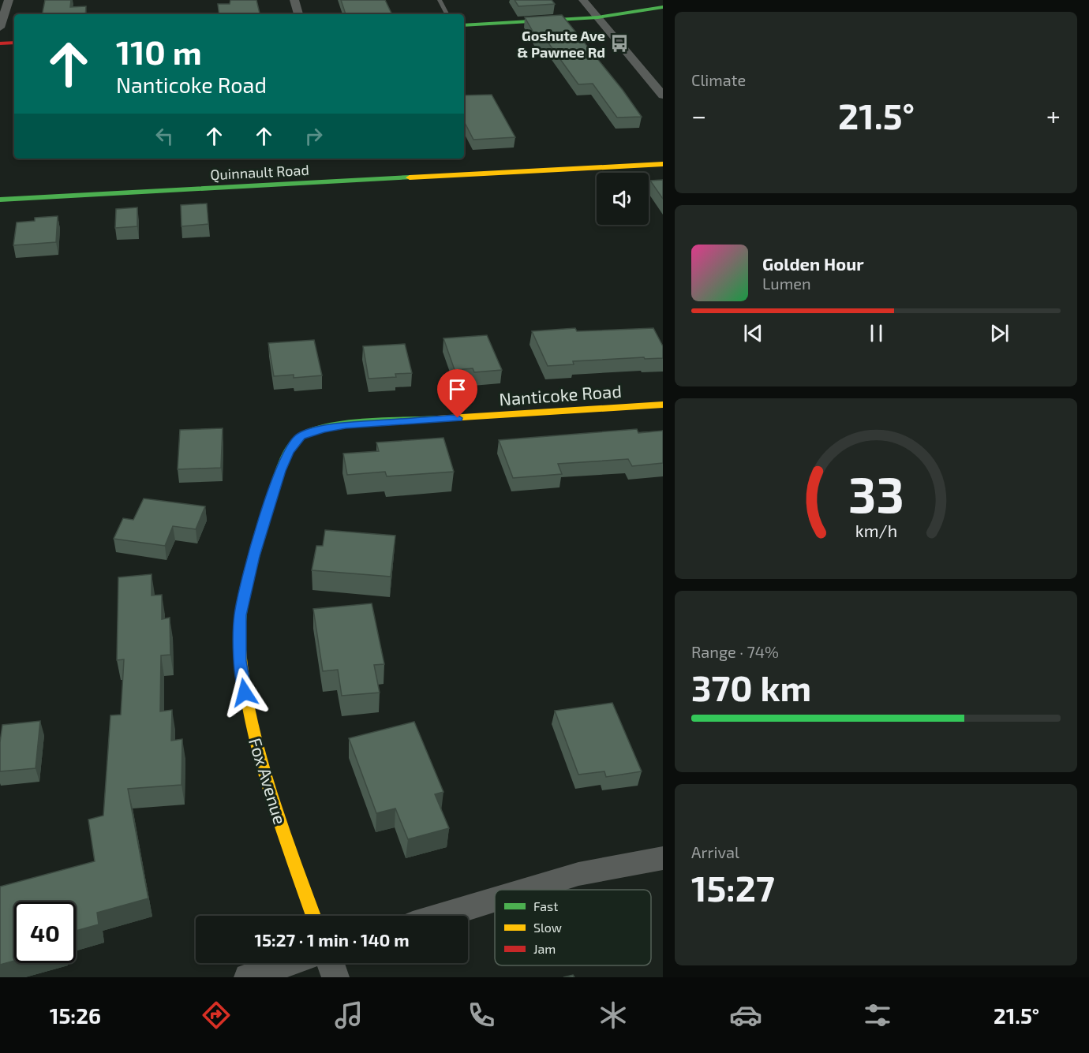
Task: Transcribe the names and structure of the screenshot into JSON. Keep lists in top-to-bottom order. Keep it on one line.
{"streets":{"street":["Quinnault Road","Nanticoke Road","Fox Avenue"]},"crossings":[["Nanticoke Road","Fox Avenue"]],"places":{"bus stop":["Goshute Ave & Pawnee Rd"]},"legend":["Fast","Slow","Jam"],"page":{"tile":["Climate",["Range · 74%","370 km"],["Arrival","15:27"]],"turn":["110 m","Nanticoke Road"],"heat":["−","21.5°","+"],"song":["Golden Hour","Lumen"],"limit":"40","trip":"15:27 · 1 min · 140 m","tabs":["15:26","21.5°"],"gauge":["33","km/h"]}}
